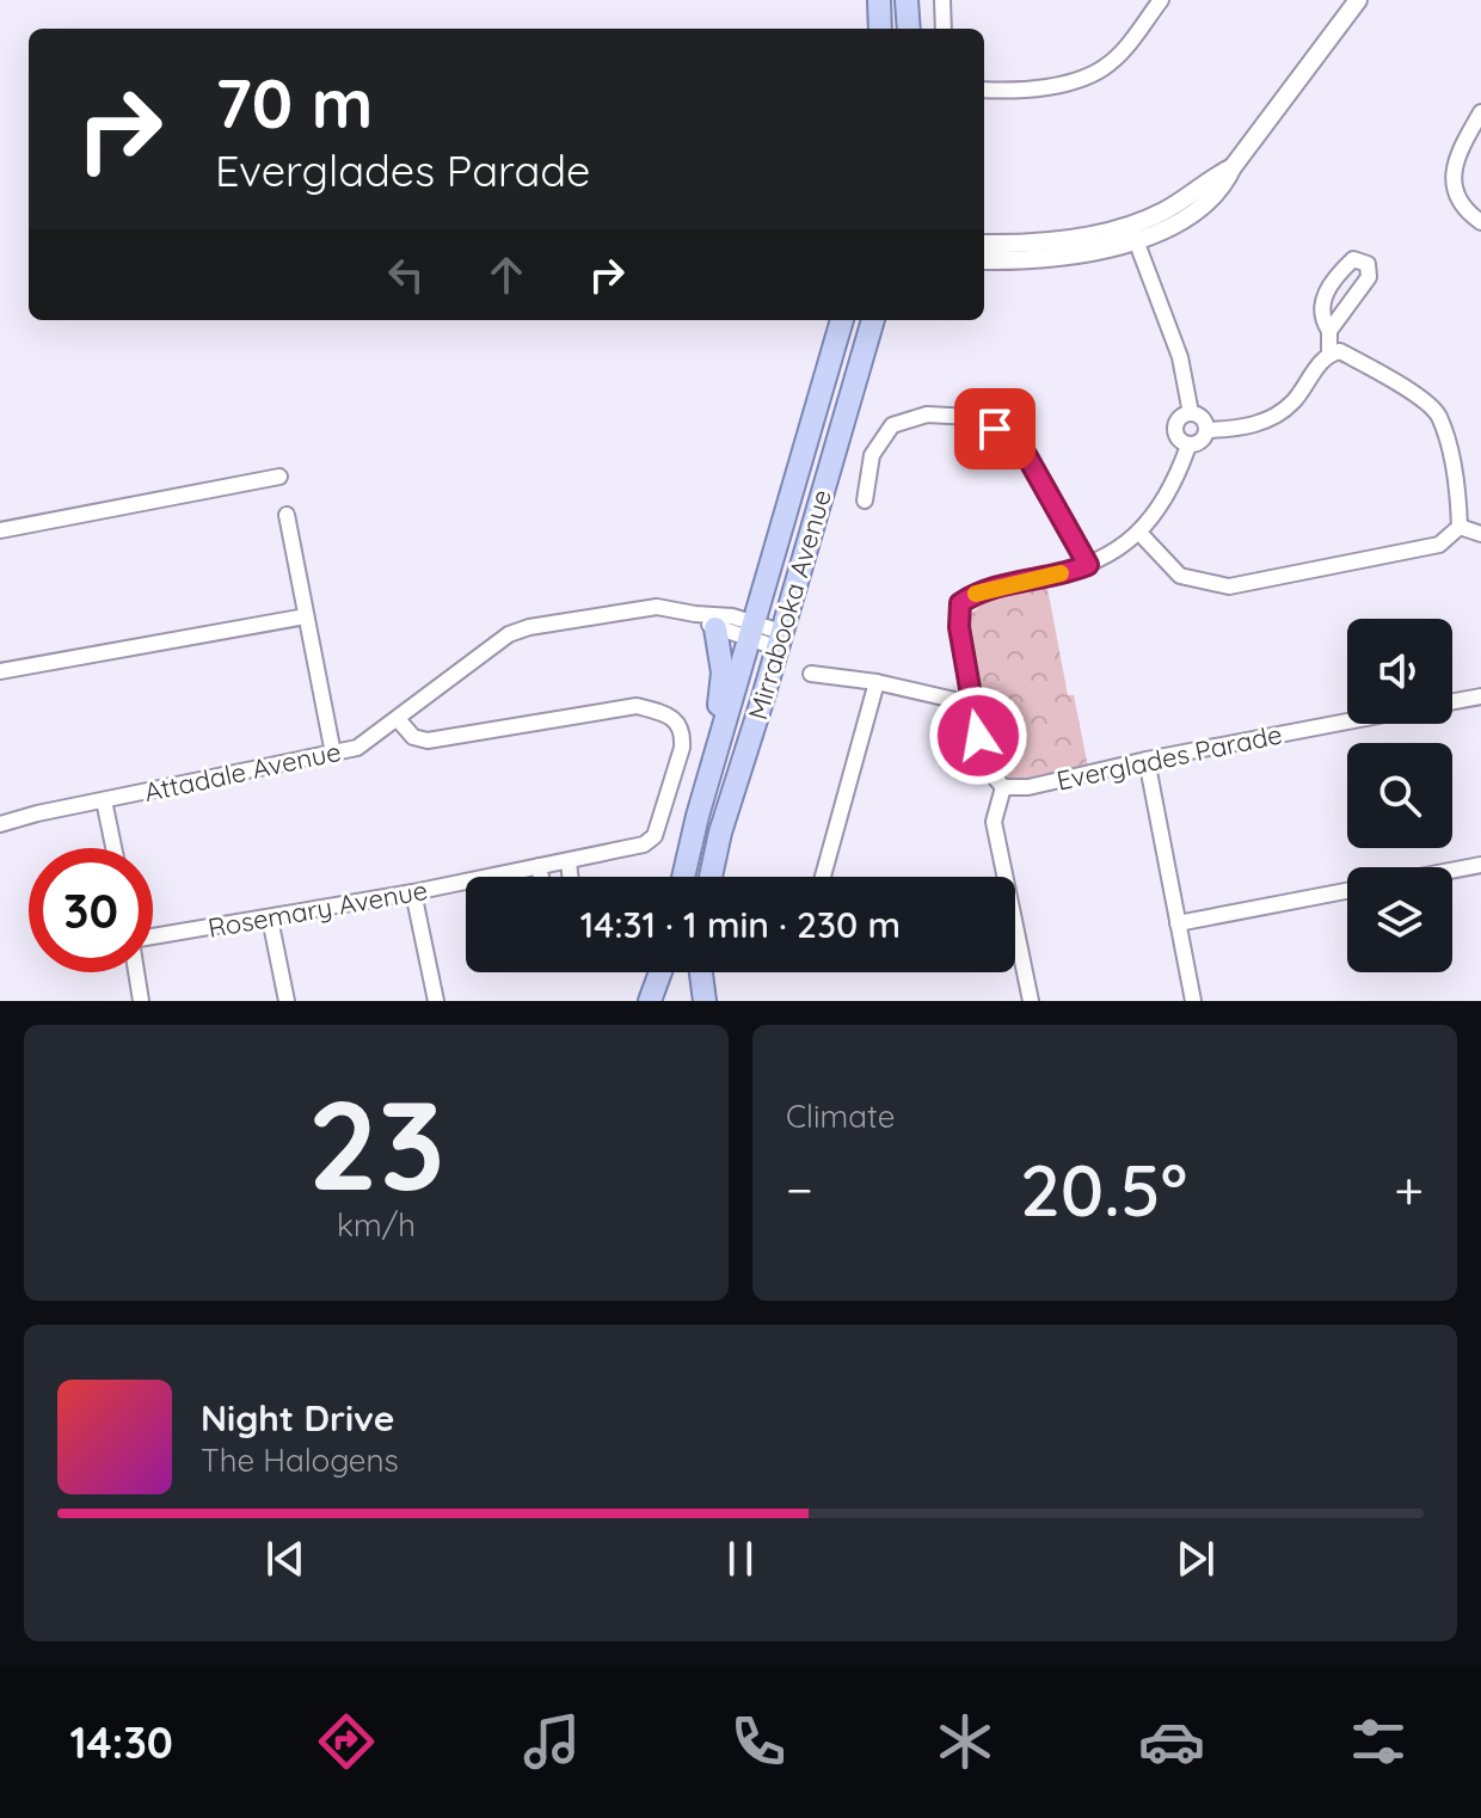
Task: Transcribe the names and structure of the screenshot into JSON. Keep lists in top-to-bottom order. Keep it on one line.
{"streets":{"main road":["Mirrabooka Avenue"],"street":["Everglades Parade","Attadale Avenue","Rosemary Avenue"]},"crossings":[["Mirrabooka Avenue","Attadale Avenue"],["Attadale Avenue","Rosemary Avenue"]],"page":{"turn":["70 m","Everglades Parade"],"limit":"30","trip":"14:31 · 1 min · 230 m","tile":[["23","km/h"],"Climate"],"heat":["−","20.5°","+"],"song":["Night Drive","The Halogens"],"tabs":"14:30"}}
